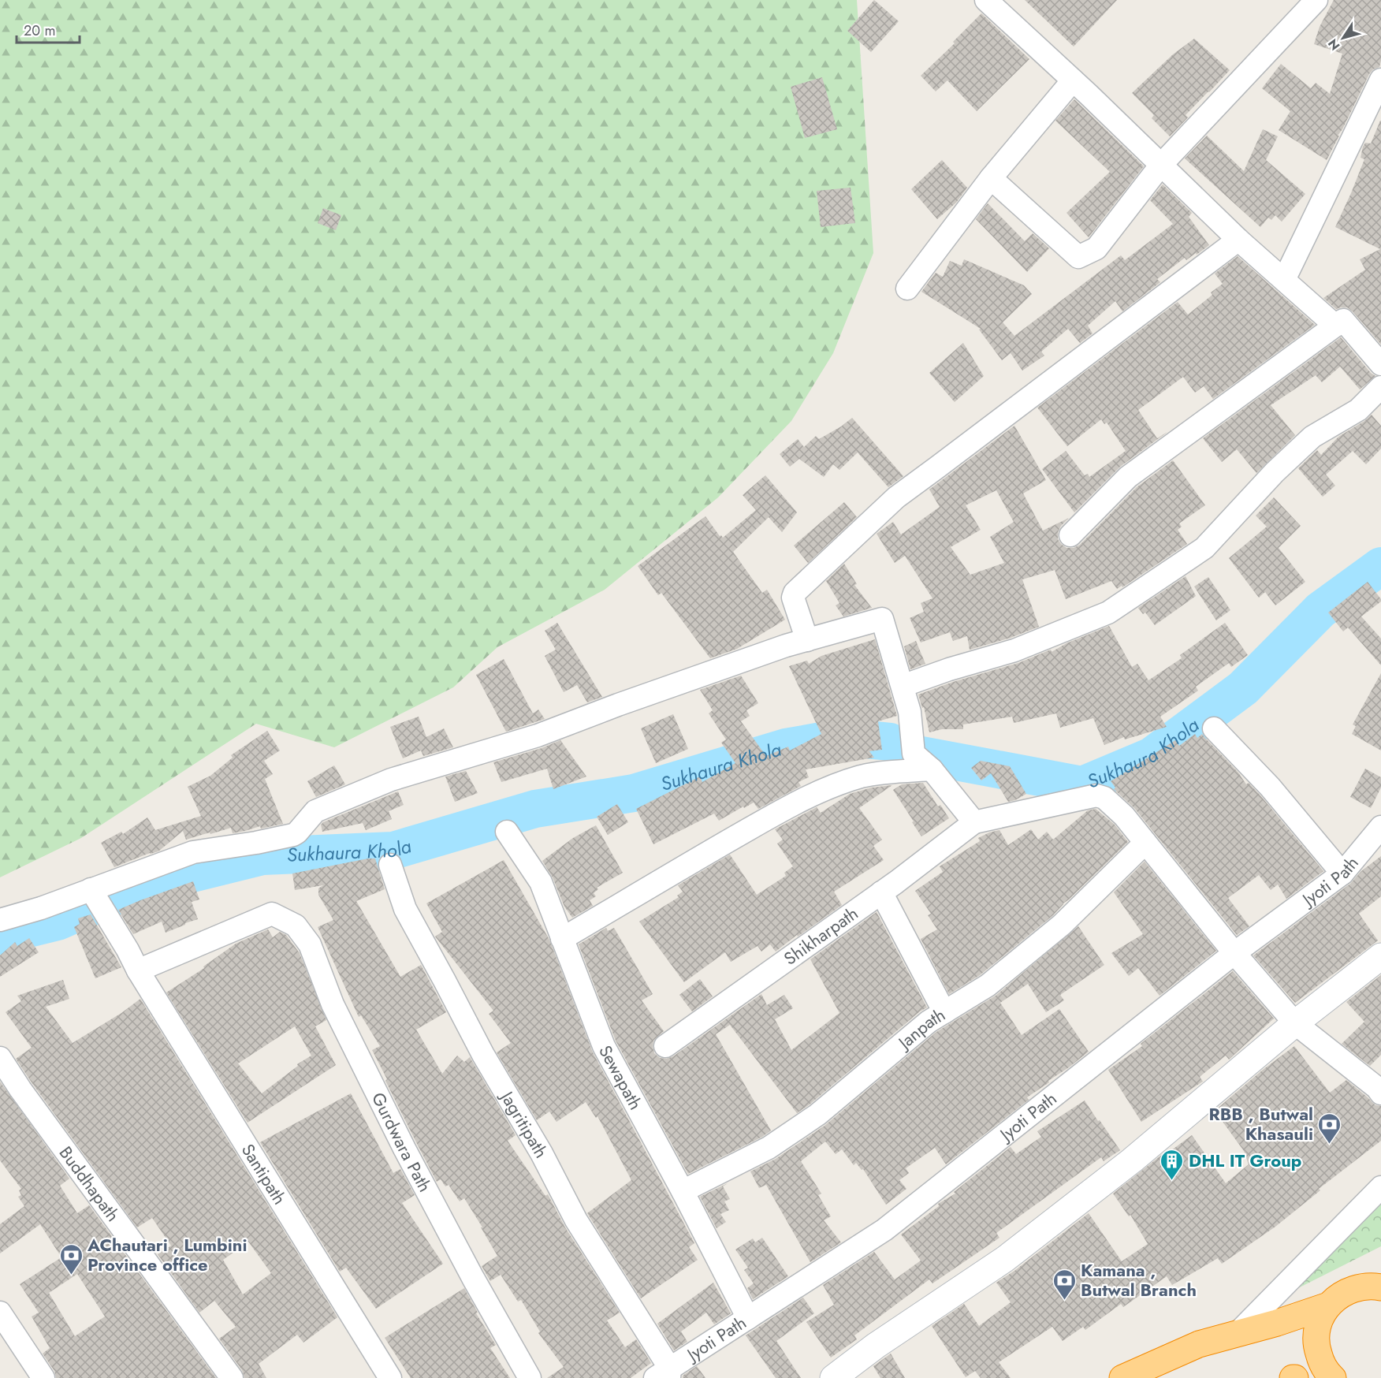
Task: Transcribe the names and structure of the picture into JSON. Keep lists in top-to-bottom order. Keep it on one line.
{"streets":{"street":["Jyoti Path","Shikharpath","Janpath","Sewapath","Jagritipath","Gurdwara Path","Santipath","Buddhapath"]},"crossings":[["Jyoti Path","Sewapath"],["Jyoti Path","Jagritipath"],["Janpath","Sewapath"],["Gurdwara Path","Santipath"]],"water":["Sukhaura Khola"],"places":{"bank":["RBB , Butwal Khasauli","AChautari , Lumbini Province office","Kamana , Butwal Branch"],"building":["DHL IT Group"]},"scale_bar":"20 m","north":"bottom left"}
